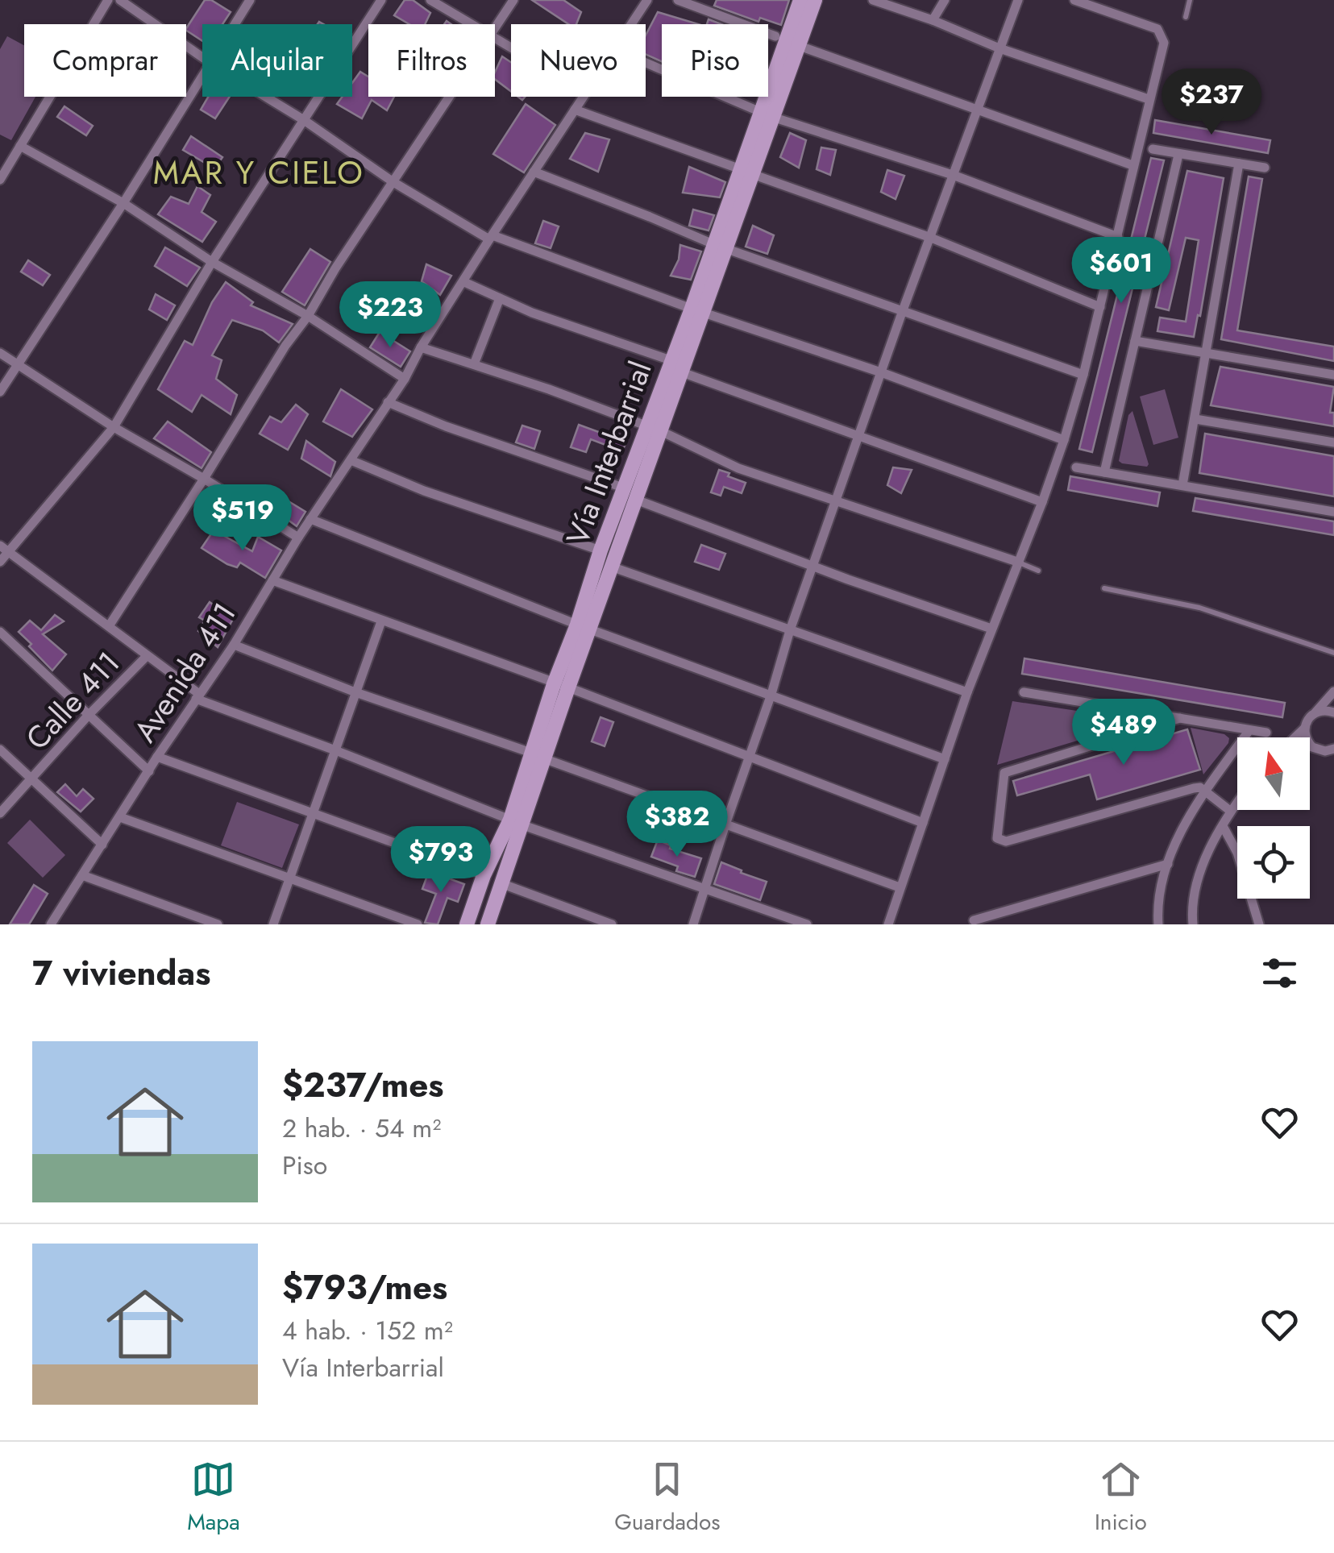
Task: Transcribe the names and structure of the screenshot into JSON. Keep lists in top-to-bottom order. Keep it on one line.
{"streets":{"main road":["Vía Interbarrial"],"street":["Avenida 411","Calle 411"]},"districts":["MAR Y CIELO"],"north":"top","page":{"chip":["Comprar","Alquilar","Filtros","Nuevo","Piso"],"price":["$237","$601","$223","$519","$489","$382","$793"],"heading":"7 viviendas","list":[{"name":"$237/mes","note":"2 hab. · 54 m² · Piso"},{"name":"$793/mes","note":"4 hab. · 152 m² · Vía Interbarrial"}],"tabs":["Mapa","Guardados","Inicio"]}}
